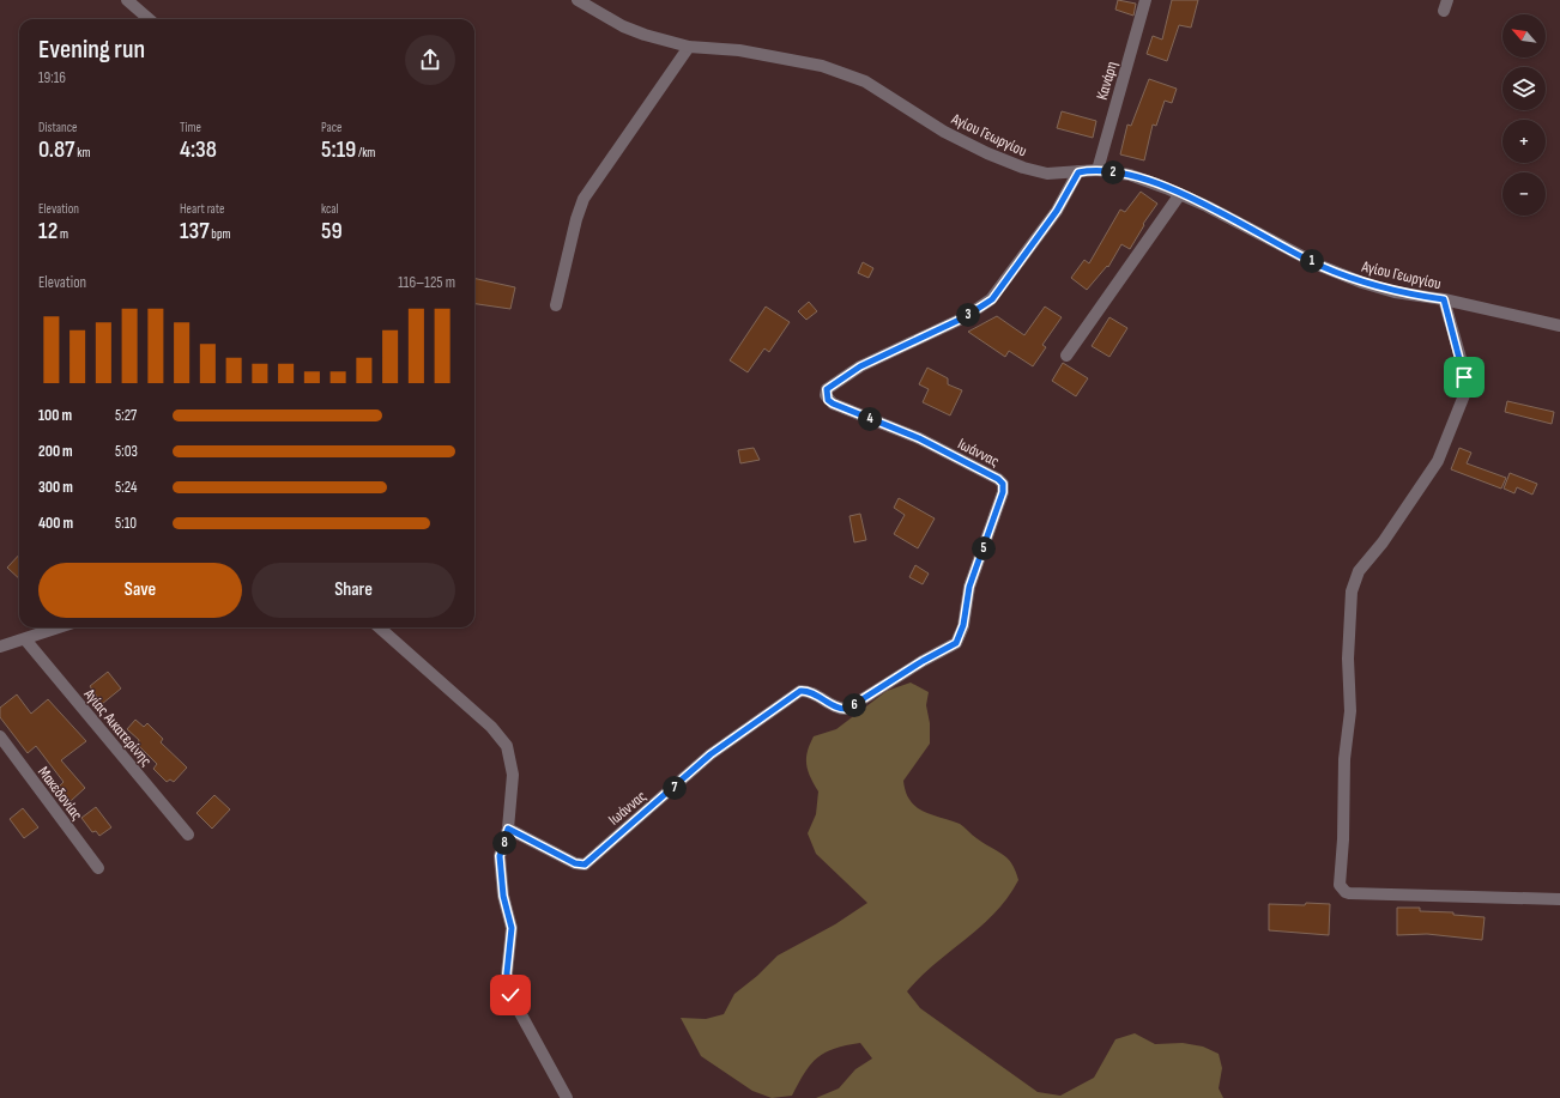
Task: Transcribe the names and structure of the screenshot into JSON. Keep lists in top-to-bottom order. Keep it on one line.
{"streets":{"street":["Κανάρη","Αγίου Γεωργίου","Ιωάννας","Αγίας Αικατερίνης","Μακεδονίας"]},"crossings":[["Κανάρη","Αγίου Γεωργίου"],["Αγίου Γεωργίου","Ιωάννας"]],"north":"top left","page":{"map_buttons":["+","−"],"heading":["Evening run","19:16"],"stats":[["Distance","0.87 km"],["Time","4:38"],["Pace","5:19 /km"],["Elevation","12 m"],["Heart rate","137 bpm"],["kcal","59"]],"pins":["2","1","3","4","5","6","7","8"],"chart":["Elevation","116–125 m"],"list":[{"name":"100 m","note":"5:27"},{"name":"200 m","note":"5:03"},{"name":"300 m","note":"5:24"},{"name":"400 m","note":"5:10"}],"buttons":["Save","Share"]}}
